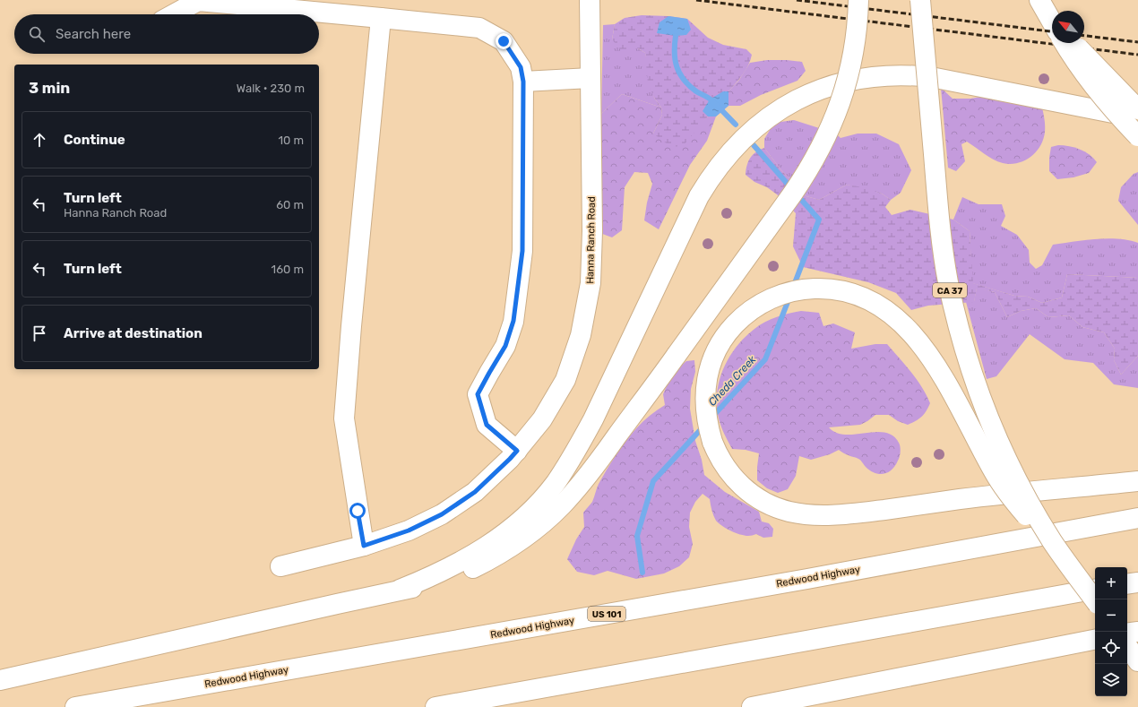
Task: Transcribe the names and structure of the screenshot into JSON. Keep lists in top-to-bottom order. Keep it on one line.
{"streets":{"main road":["Hanna Ranch Road","CA 37","Redwood Highway","US 101"]},"water":["Cheda Creek"],"north":"top left","page":{"search":"Search here","heading":["3 min","Walk · 230 m"],"list":[["Continue","10 m"],["Turn left","Hanna Ranch Road","60 m"],["Turn left","160 m"],"Arrive at destination"],"map_buttons":["+","−"]}}
